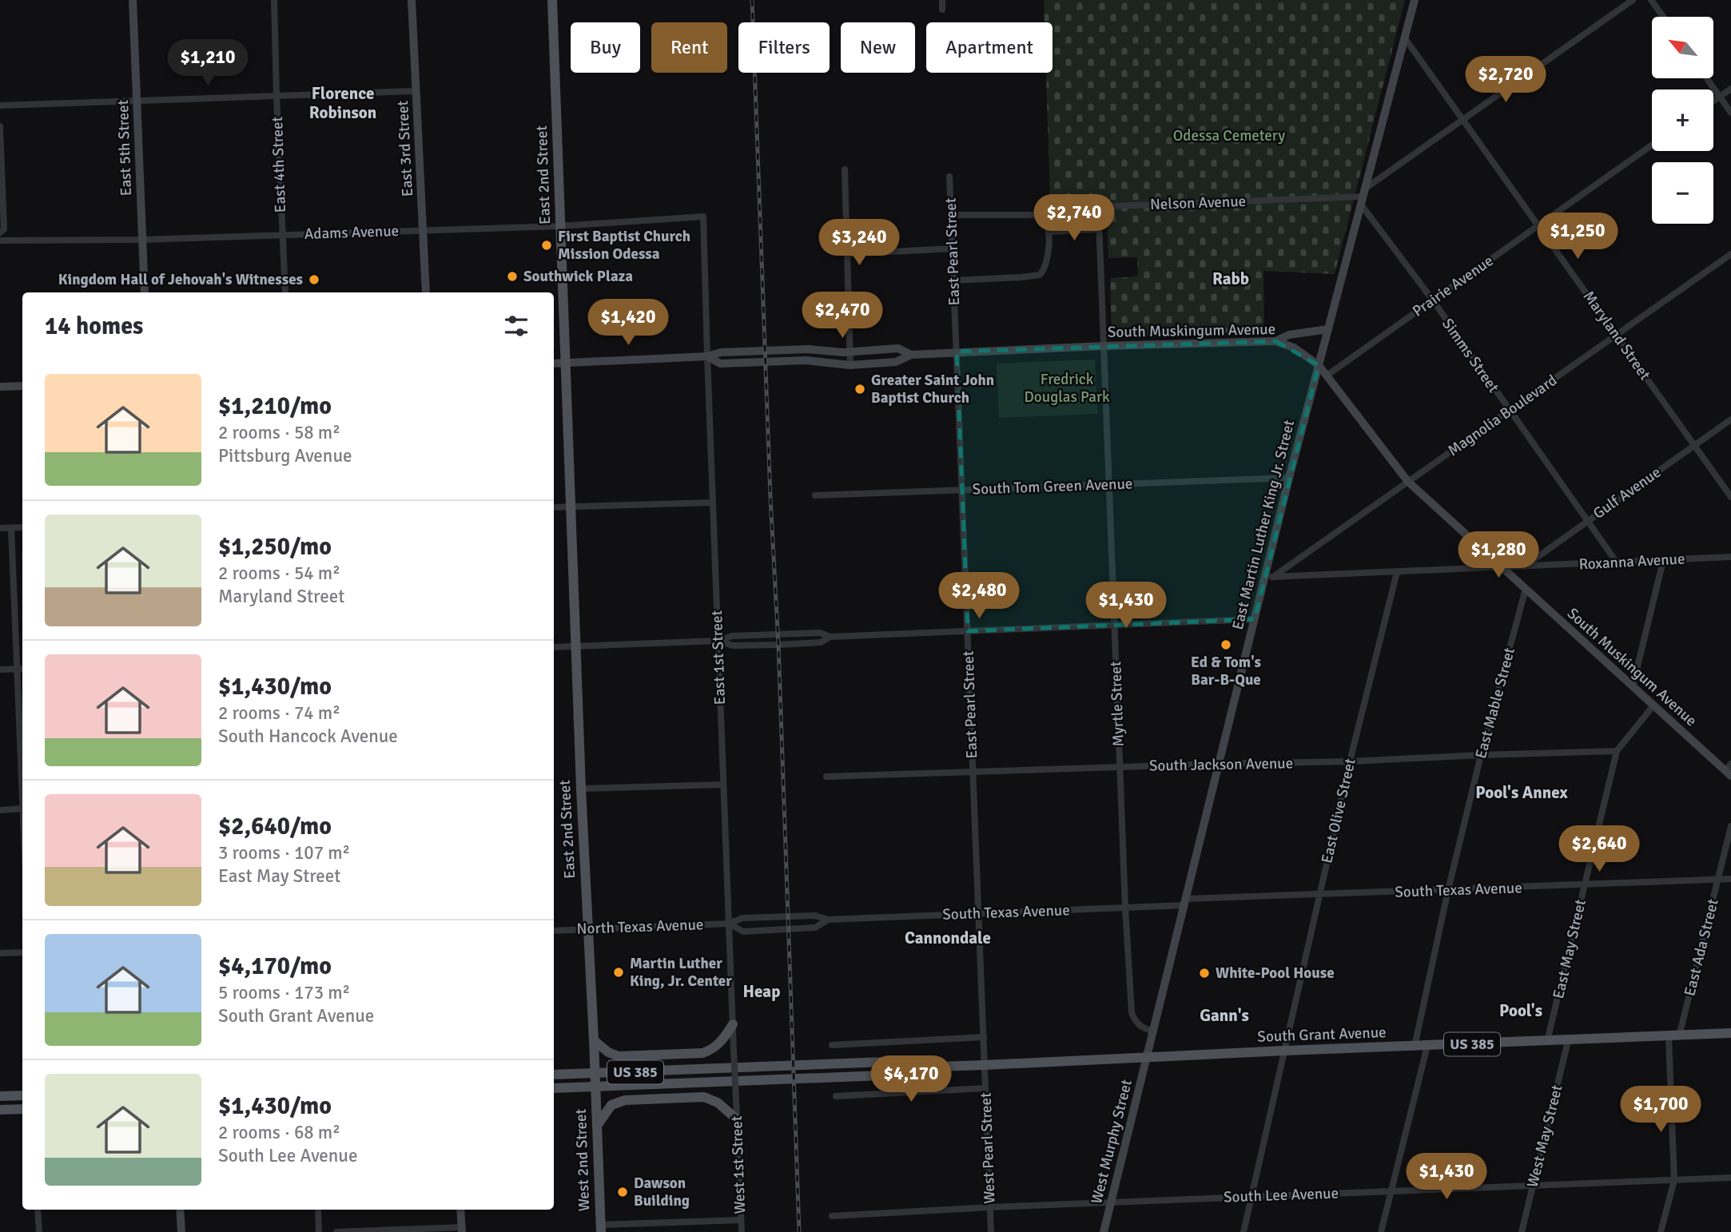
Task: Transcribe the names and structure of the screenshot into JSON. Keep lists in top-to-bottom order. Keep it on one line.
{"streets":{"main road":["East 2nd Street","South Grant Avenue","US 385","West 2nd Street"],"street":["East 5th Street","East 3rd Street","East 4th Street","Nelson Avenue","Adams Avenue","East Pearl Street","Prairie Avenue","South Muskingum Avenue","Maryland Street","Simms Street","Magnolia Boulevard","South Tom Green Avenue","Gulf Avenue","East Martin Luther King Jr. Street","Roxanna Avenue","East 1st Street","East Mable Street","Myrtle Street","South Jackson Avenue","East Olive Street","South Texas Avenue","North Texas Avenue","East Ada Street","East May Street","West May Street","West Murphy Street","West Pearl Street","West 1st Street","South Lee Avenue"]},"crossings":[["East 5th Street","Adams Avenue"],["East 3rd Street","Adams Avenue"],["East 4th Street","Adams Avenue"],["East 2nd Street","Adams Avenue"],["East 2nd Street","North Texas Avenue"],["East 2nd Street","South Grant Avenue"],["East 2nd Street","US 385"],["East 2nd Street","West 2nd Street"],["Nelson Avenue","Simms Street"],["Nelson Avenue","East Martin Luther King Jr. Street"],["Nelson Avenue","Myrtle Street"],["Adams Avenue","East 1st Street"],["East Pearl Street","South Muskingum Avenue"],["East Pearl Street","South Tom Green Avenue"],["East Pearl Street","South Jackson Avenue"],["East Pearl Street","South Texas Avenue"],["East Pearl Street","South Grant Avenue"],["East Pearl Street","West Pearl Street"],["Prairie Avenue","South Muskingum Avenue"],["Prairie Avenue","Maryland Street"],["Prairie Avenue","Simms Street"],["South Muskingum Avenue","Magnolia Boulevard"],["South Muskingum Avenue","East Martin Luther King Jr. Street"],["South Muskingum Avenue","Roxanna Avenue"],["South Muskingum Avenue","East 1st Street"],["South Muskingum Avenue","East Mable Street"],["South Muskingum Avenue","Myrtle Street"],["South Muskingum Avenue","East May Street"],["Maryland Street","Magnolia Boulevard"],["Maryland Street","Gulf Avenue"],["Maryland Street","East Martin Luther King Jr. Street"],["Simms Street","Magnolia Boulevard"],["Simms Street","Gulf Avenue"],["Simms Street","East Martin Luther King Jr. Street"],["Simms Street","Roxanna Avenue"],["Magnolia Boulevard","East Martin Luther King Jr. Street"],["Magnolia Boulevard","Roxanna Avenue"],["South Tom Green Avenue","East Martin Luther King Jr. Street"],["South Tom Green Avenue","Myrtle Street"],["Gulf Avenue","Roxanna Avenue"],["East Martin Luther King Jr. Street","Roxanna Avenue"],["East Martin Luther King Jr. Street","Myrtle Street"],["East Martin Luther King Jr. Street","South Jackson Avenue"],["East Martin Luther King Jr. Street","South Texas Avenue"],["East Martin Luther King Jr. Street","South Grant Avenue"],["East Martin Luther King Jr. Street","West Murphy Street"],["Roxanna Avenue","East Olive Street"],["East 1st Street","South Texas Avenue"],["East 1st Street","North Texas Avenue"],["East 1st Street","West 1st Street"],["East Mable Street","South Jackson Avenue"],["East Mable Street","South Texas Avenue"],["East Mable Street","South Grant Avenue"],["Myrtle Street","South Jackson Avenue"],["Myrtle Street","South Texas Avenue"],["South Jackson Avenue","East Olive Street"],["South Jackson Avenue","East May Street"],["East Olive Street","South Texas Avenue"],["East Olive Street","South Grant Avenue"],["East Olive Street","South Lee Avenue"],["South Texas Avenue","North Texas Avenue"],["South Texas Avenue","East Ada Street"],["South Texas Avenue","East May Street"],["East Ada Street","South Grant Avenue"],["East Ada Street","South Lee Avenue"],["East May Street","South Grant Avenue"],["South Grant Avenue","US 385"],["South Grant Avenue","West May Street"],["South Grant Avenue","West Murphy Street"],["South Grant Avenue","West Pearl Street"],["South Grant Avenue","West 2nd Street"],["US 385","West 2nd Street"],["West May Street","South Lee Avenue"],["West Murphy Street","South Lee Avenue"],["West Pearl Street","South Lee Avenue"]],"districts":["Florence Robinson","Rabb","Pool's Annex","Cannondale","Heap","Pool's","Gann's"],"parks":["Odessa Cemetery","Fredrick Douglas Park"],"places":["First Baptist Church Mission Odessa","Southwick Plaza","Kingdom Hall of Jehovah's Witnesses","Greater Saint John Baptist Church","Ed & Tom's Bar-B-Que","Martin Luther King, Jr. Center","White-Pool House","Dawson Building"],"north":"top left","page":{"map_buttons":["+","−"],"chip":["Buy","Rent","Filters","New","Apartment"],"price":["$1,210","$2,720","$2,740","$1,250","$3,240","$2,470","$1,420","$1,280","$2,480","$1,430","$2,640","$4,170","$1,700","$1,430"],"heading":"14 homes","list":[{"name":"$1,210/mo","note":"2 rooms · 58 m² · Pittsburg Avenue"},{"name":"$1,250/mo","note":"2 rooms · 54 m² · Maryland Street"},{"name":"$1,430/mo","note":"2 rooms · 74 m² · South Hancock Avenue"},{"name":"$2,640/mo","note":"3 rooms · 107 m² · East May Street"},{"name":"$4,170/mo","note":"5 rooms · 173 m² · South Grant Avenue"},{"name":"$1,430/mo","note":"2 rooms · 68 m² · South Lee Avenue"}]}}
